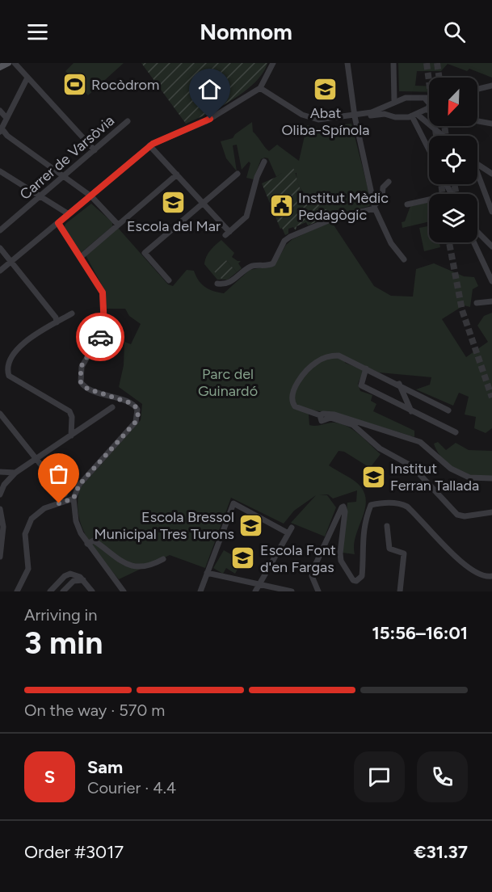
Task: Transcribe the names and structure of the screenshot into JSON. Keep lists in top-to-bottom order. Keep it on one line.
{"streets":{"street":["Carrer de Varsòvia"]},"parks":["Parc del Guinardó"],"places":{"sports":["Rocòdrom"],"school or university":["Abat Oliba-Spínola","Escola del Mar","Institut Ferran Tallada","Escola Bressol Municipal Tres Turons","Escola Font d'en Fargas"],"public building":["Institut Mèdic Pedagògic"]},"north":"bottom left","page":{"header":"Nomnom","heading":["3 min","Arriving in","15:56–16:01"],"panel":["Sam","Courier · 4.4","Order #3017","€31.37"],"bar":"On the way · 570 m","round":"S"}}
